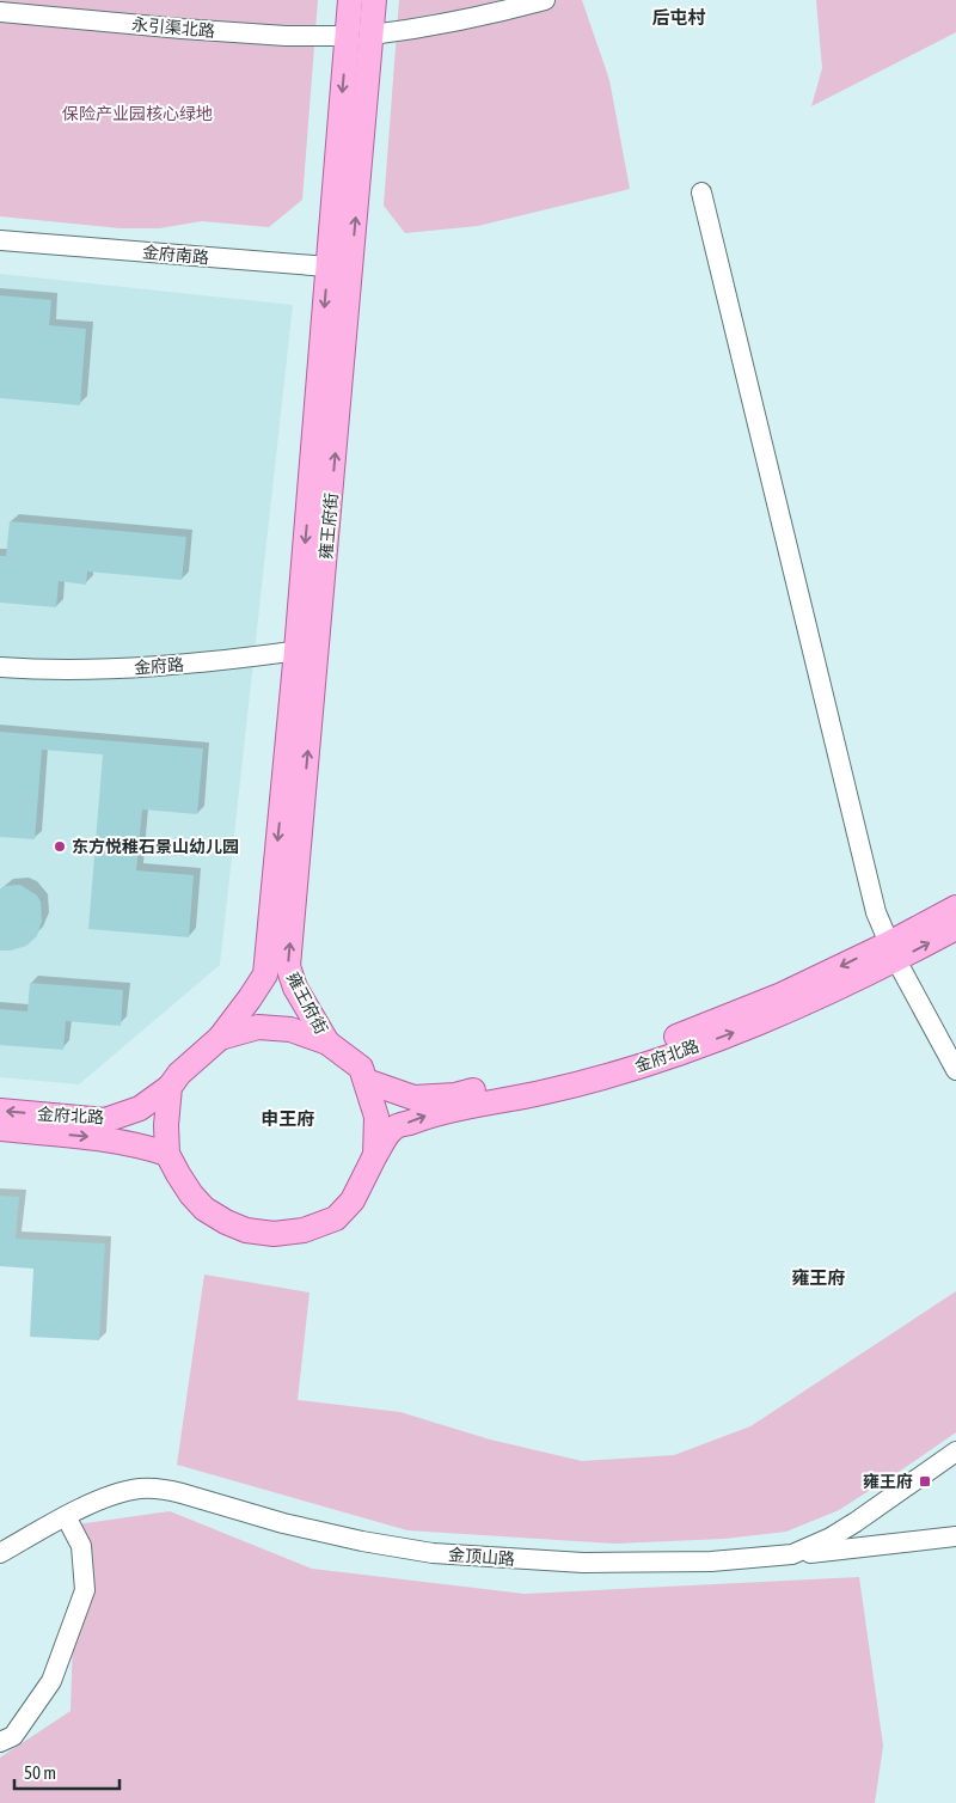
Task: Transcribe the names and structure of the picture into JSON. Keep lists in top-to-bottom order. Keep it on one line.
{"streets":{"main road":["雍王府街","金府北路"],"street":["永引渠北路","金府南路","金府路","金顶山路"]},"crossings":[["永引渠北路","雍王府街"],["金府南路","雍王府街"],["雍王府街","金府路"],["雍王府街","金府北路"]],"districts":["后屯村","申王府","雍王府"],"parks":["保险产业园核心绿地"],"places":{"other":["东方悦稚石景山幼儿园"],"transit":["雍王府"]},"scale_bar":"50 m"}
